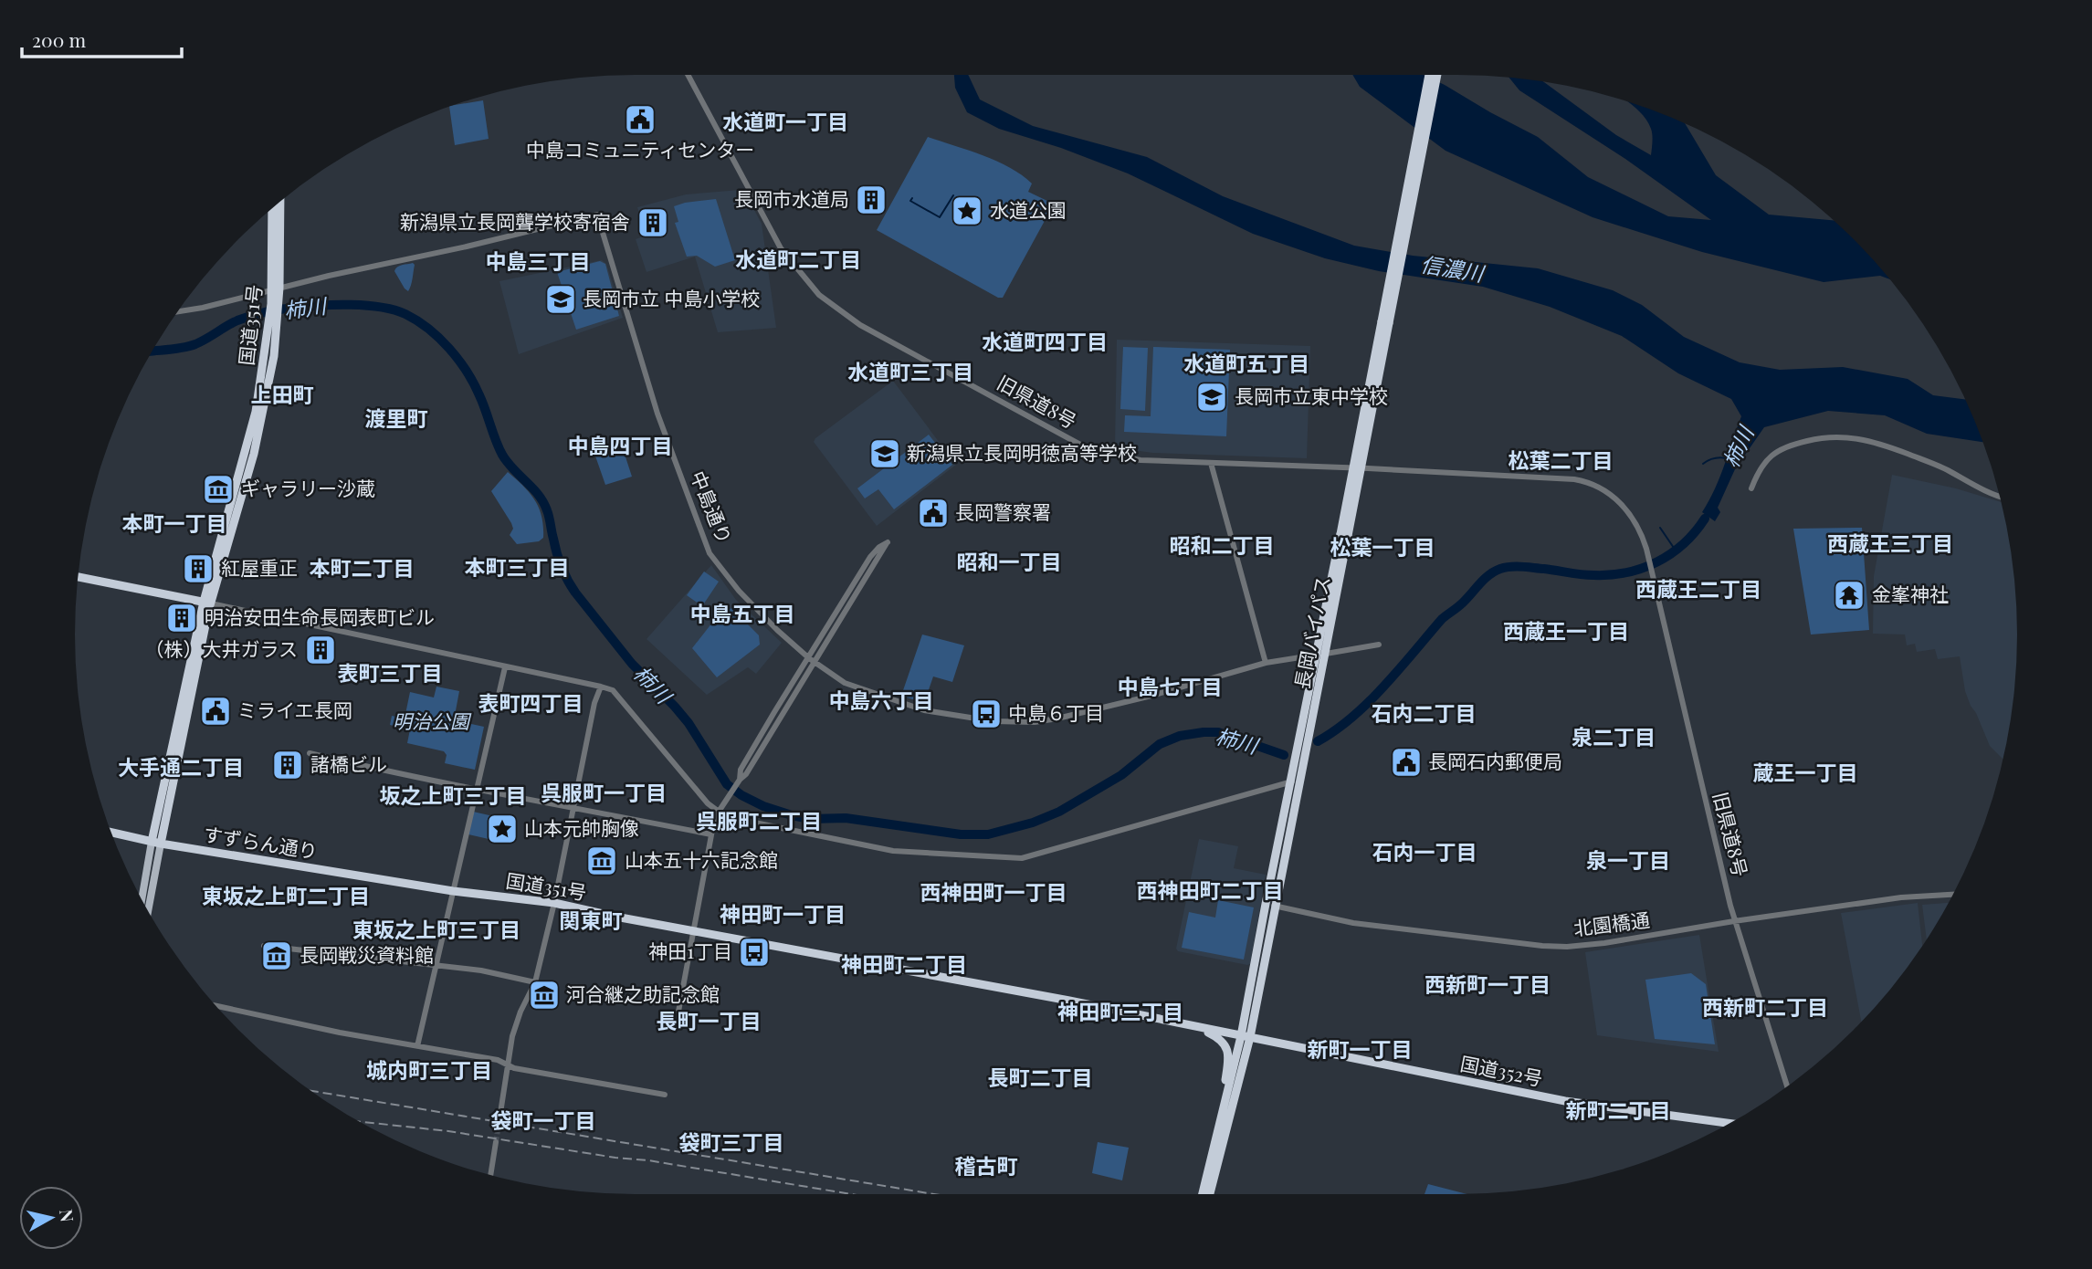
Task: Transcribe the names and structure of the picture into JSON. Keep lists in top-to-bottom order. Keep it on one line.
{"streets":{"highway":["国道351号","長岡バイパス","すずらん通り","国道352号"],"street":["旧県道8号","中島通り","北園橋通"]},"crossings":[["国道351号","中島通り"],["国道351号","長岡バイパス"],["国道351号","すずらん通り"],["国道351号","国道352号"],["旧県道8号","北園橋通"],["中島通り","長岡バイパス"],["長岡バイパス","北園橋通"],["長岡バイパス","国道352号"]],"districts":["水道町一丁目","水道町二丁目","中島三丁目","水道町四丁目","水道町五丁目","水道町三丁目","上田町","渡里町","中島四丁目","松葉二丁目","本町一丁目","西蔵王三丁目","昭和二丁目","松葉一丁目","昭和一丁目","本町三丁目","本町二丁目","西蔵王二丁目","中島五丁目","西蔵王一丁目","表町三丁目","中島七丁目","中島六丁目","表町四丁目","石内二丁目","泉二丁目","大手通二丁目","蔵王一丁目","呉服町一丁目","坂之上町三丁目","呉服町二丁目","石内一丁目","泉一丁目","西神田町二丁目","西神田町一丁目","東坂之上町二丁目","神田町一丁目","関東町","東坂之上町三丁目","神田町二丁目","西新町一丁目","西新町二丁目","神田町三丁目","長町一丁目","新町一丁目","城内町三丁目","長町二丁目","新町二丁目","袋町一丁目","袋町三丁目","稽古町"],"water":["信濃川","柿川"],"parks":["明治公園"],"places":{"public building":["中島コミュニティセンター","長岡警察署","ミライエ長岡","長岡石内郵便局"],"building":["長岡市水道局","新潟県立長岡聾学校寄宿舎","紅屋重正","明治安田生命長岡表町ビル","（株）大井ガラス","諸橋ビル"],"place":["水道公園","山本元帥胸像"],"school or university":["長岡市立 中島小学校","長岡市立東中学校","新潟県立長岡明徳高等学校"],"museum":["ギャラリー沙蔵","山本五十六記念館","長岡戦災資料館","河合継之助記念館"],"temple":["金峯神社"],"bus stop":["中島６丁目","神田1丁目"]},"scale_bar":"200 m","north":"right"}
